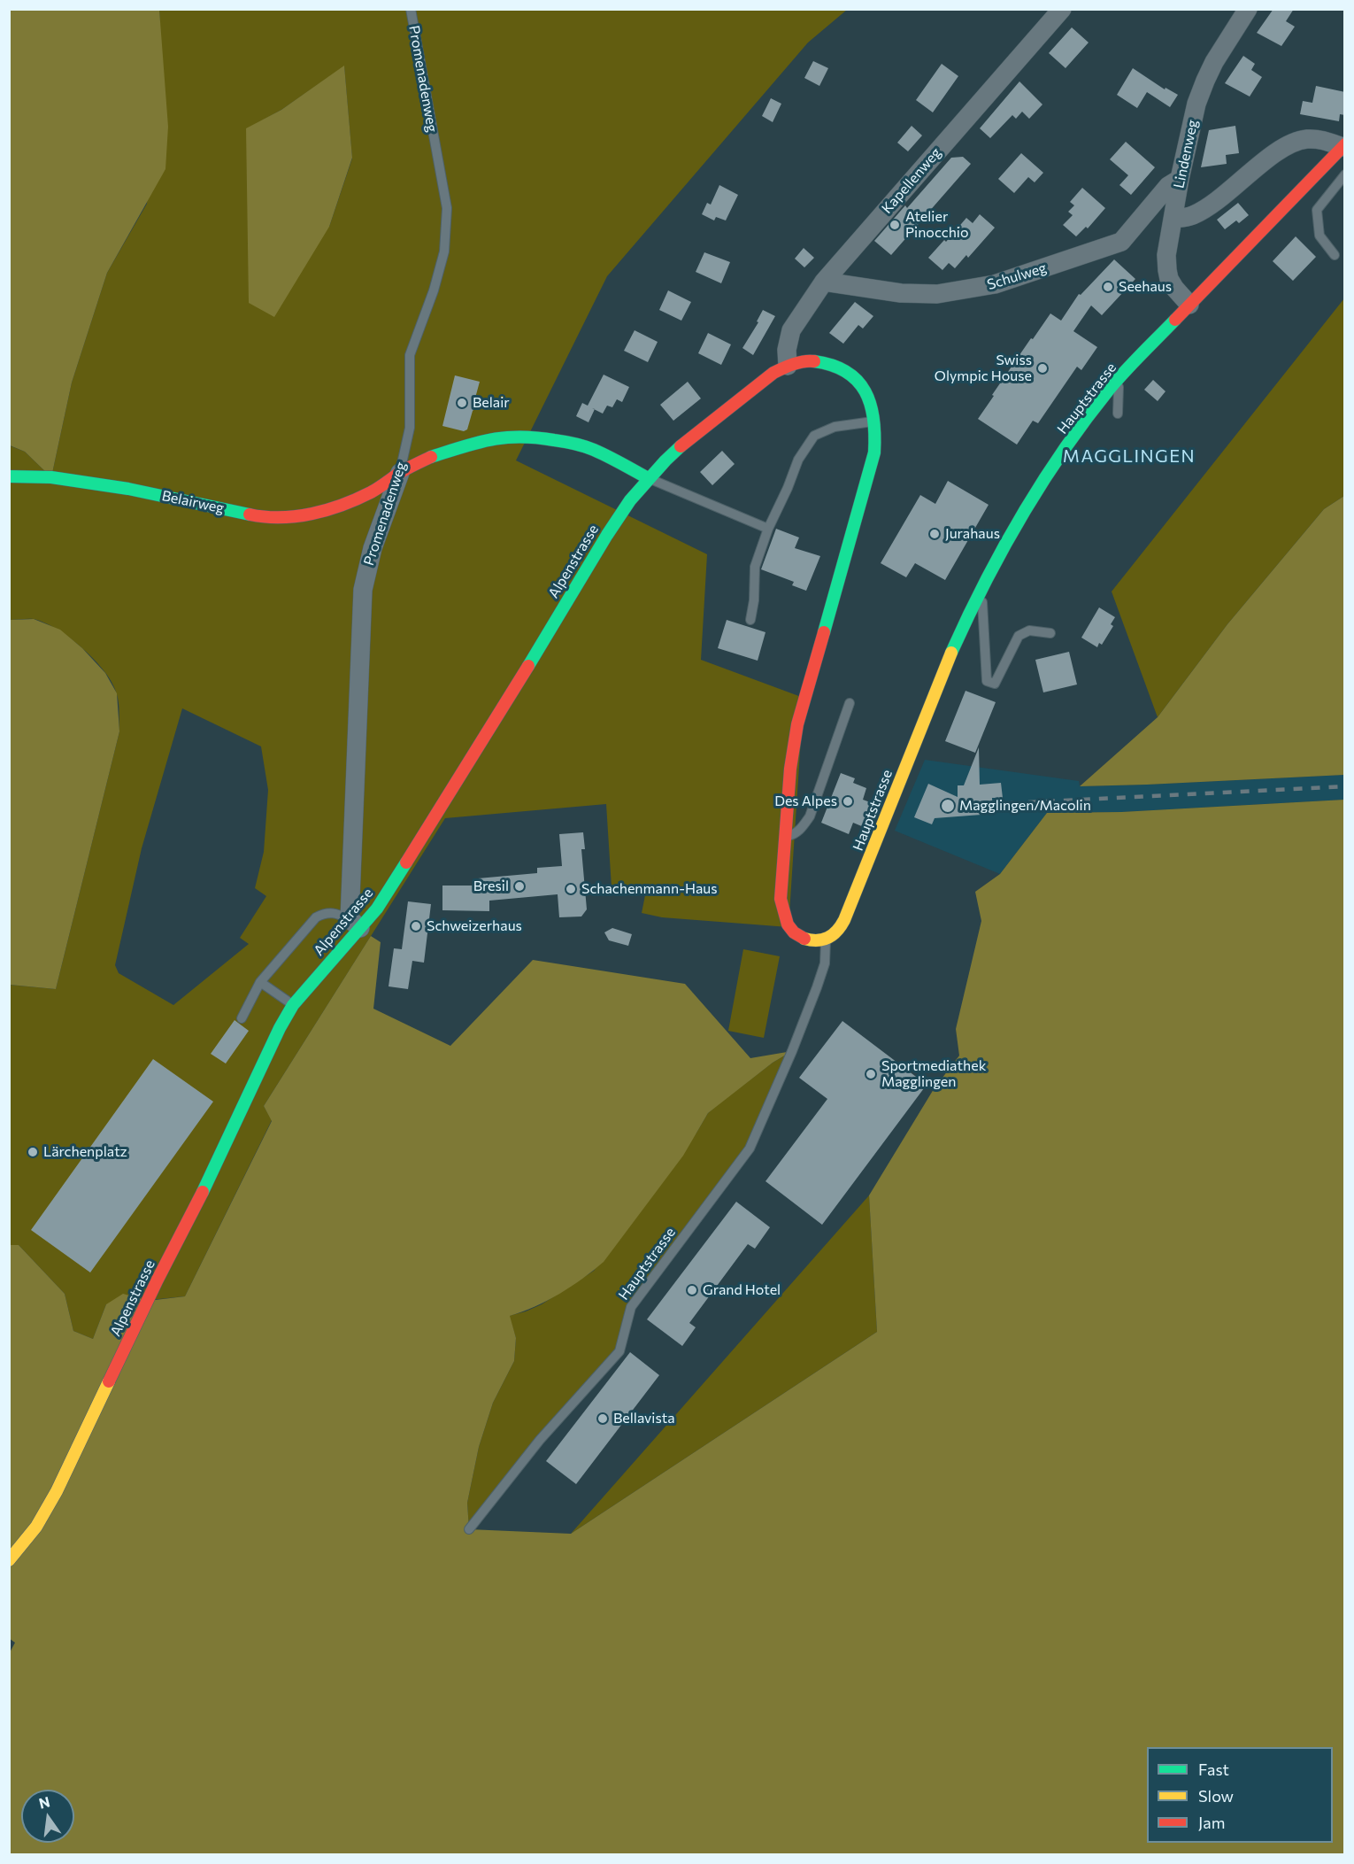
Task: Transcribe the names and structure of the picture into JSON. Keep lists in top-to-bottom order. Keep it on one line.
{"streets":{"street":["Promenadenweg","Lindenweg","Kapellenweg","Schulweg","Hauptstrasse","Belairweg","Alpenstrasse"]},"crossings":[["Promenadenweg","Belairweg"],["Promenadenweg","Alpenstrasse"],["Lindenweg","Schulweg"],["Lindenweg","Hauptstrasse"],["Kapellenweg","Schulweg"],["Kapellenweg","Alpenstrasse"],["Belairweg","Alpenstrasse"]],"districts":["MAGGLINGEN"],"places":["Atelier Pinocchio","Seehaus","Swiss Olympic House","Belair","Jurahaus","Des Alpes","Magglingen/Macolin","Bresil","Schachenmann-Haus","Schweizerhaus","Sportmediathek Magglingen","Lärchenplatz","Grand Hotel","Bellavista"],"legend":["Fast","Slow","Jam"],"north":"top"}
